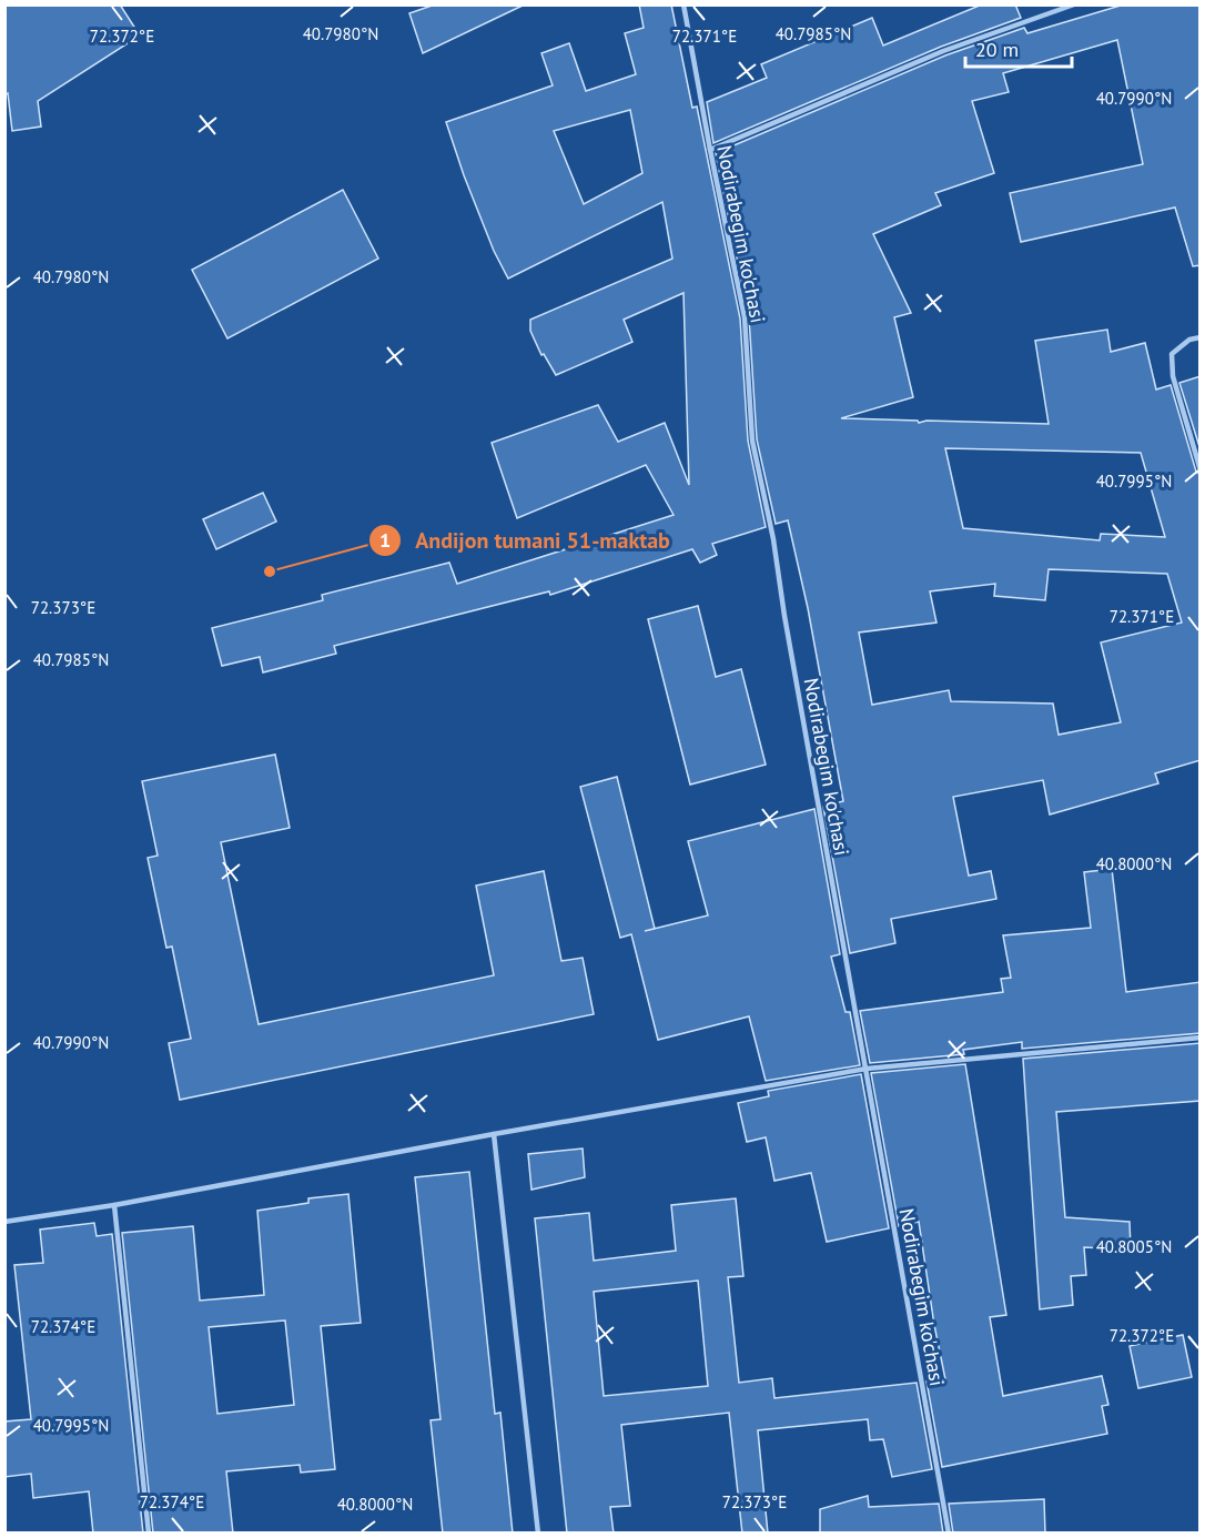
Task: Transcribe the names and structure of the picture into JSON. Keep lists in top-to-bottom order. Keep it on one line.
{"streets":{"lane":["Nodirabegim ko'chasi"]},"places":["Andijon tumani 51-maktab"],"scale_bar":"20 m","coordinates":["40.7980°N","40.7985°N","72.372°E","72.371°E","40.7990°N","40.7995°N","72.373°E","40.8000°N","40.8005°N","72.374°E"]}
